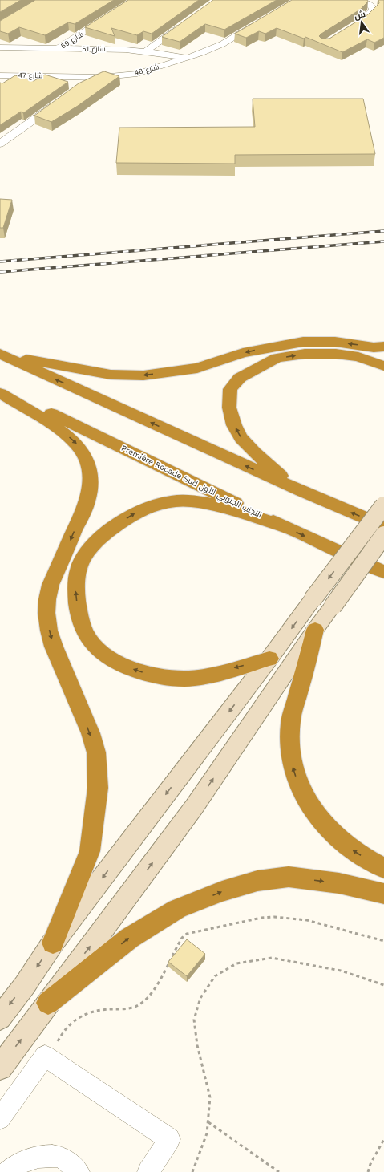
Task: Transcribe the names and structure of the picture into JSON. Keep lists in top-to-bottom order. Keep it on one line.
{"streets":{"highway":["Première Rocade Sud التجنب الجنوبي الأول"],"street":["شارع 59","شارع 51","شارع 48","شارع 47"]},"crossings":[["شارع 59","شارع 51"],["شارع 51","شارع 48"],["شارع 48","شارع 47"]],"north":"top"}
